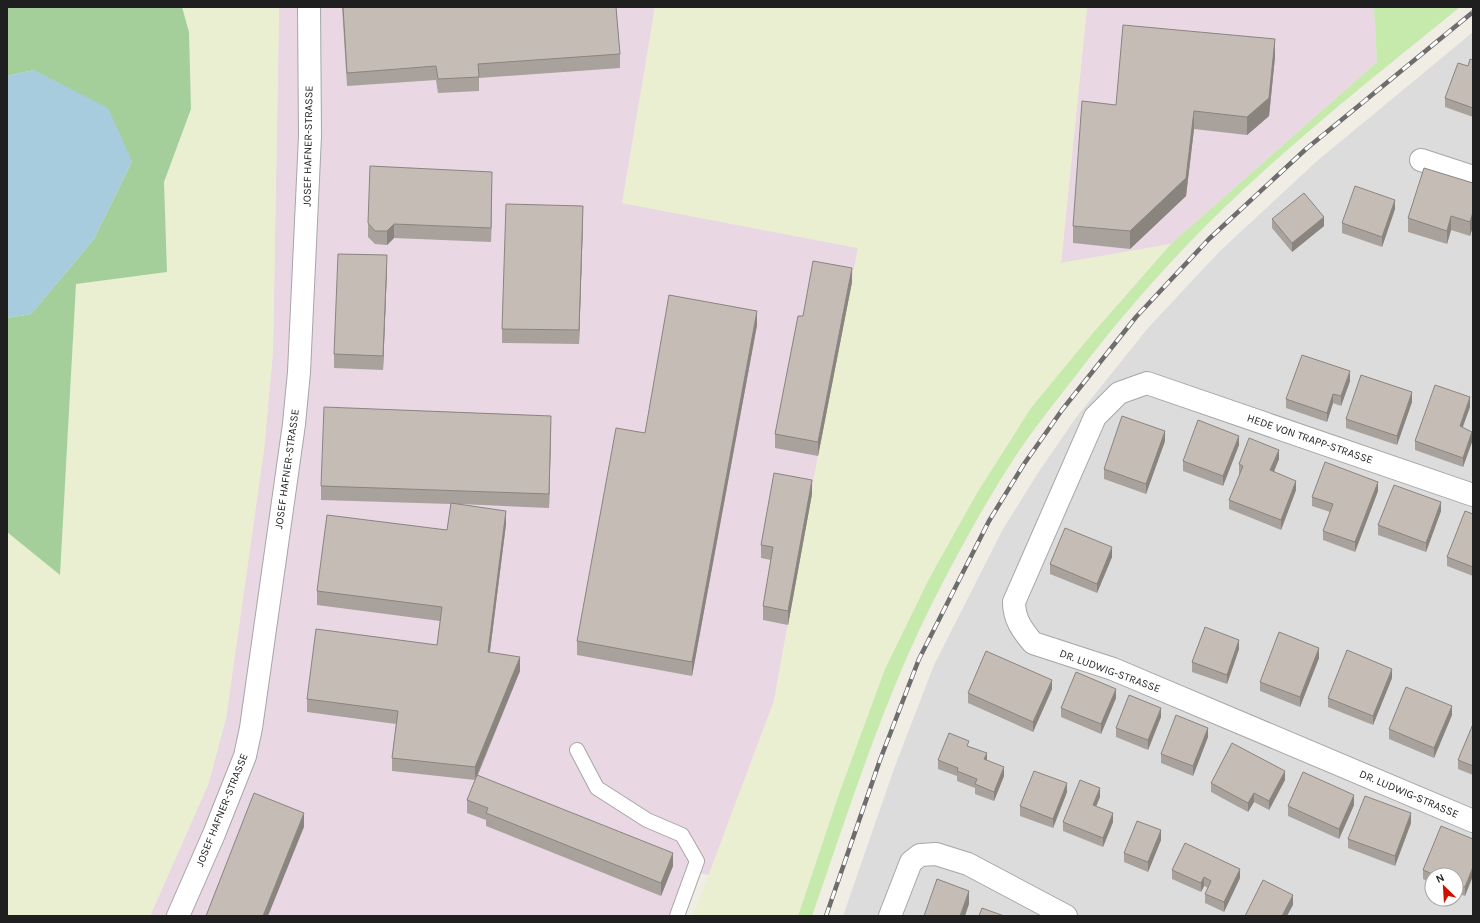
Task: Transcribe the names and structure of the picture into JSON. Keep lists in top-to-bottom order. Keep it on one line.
{"streets":{"street":["JOSEF HAFNER-STRASSE","HEDE VON TRAPP-STRASSE","DR. LUDWIG-STRASSE"]},"crossings":[["HEDE VON TRAPP-STRASSE","DR. LUDWIG-STRASSE"]],"north":"top left"}
